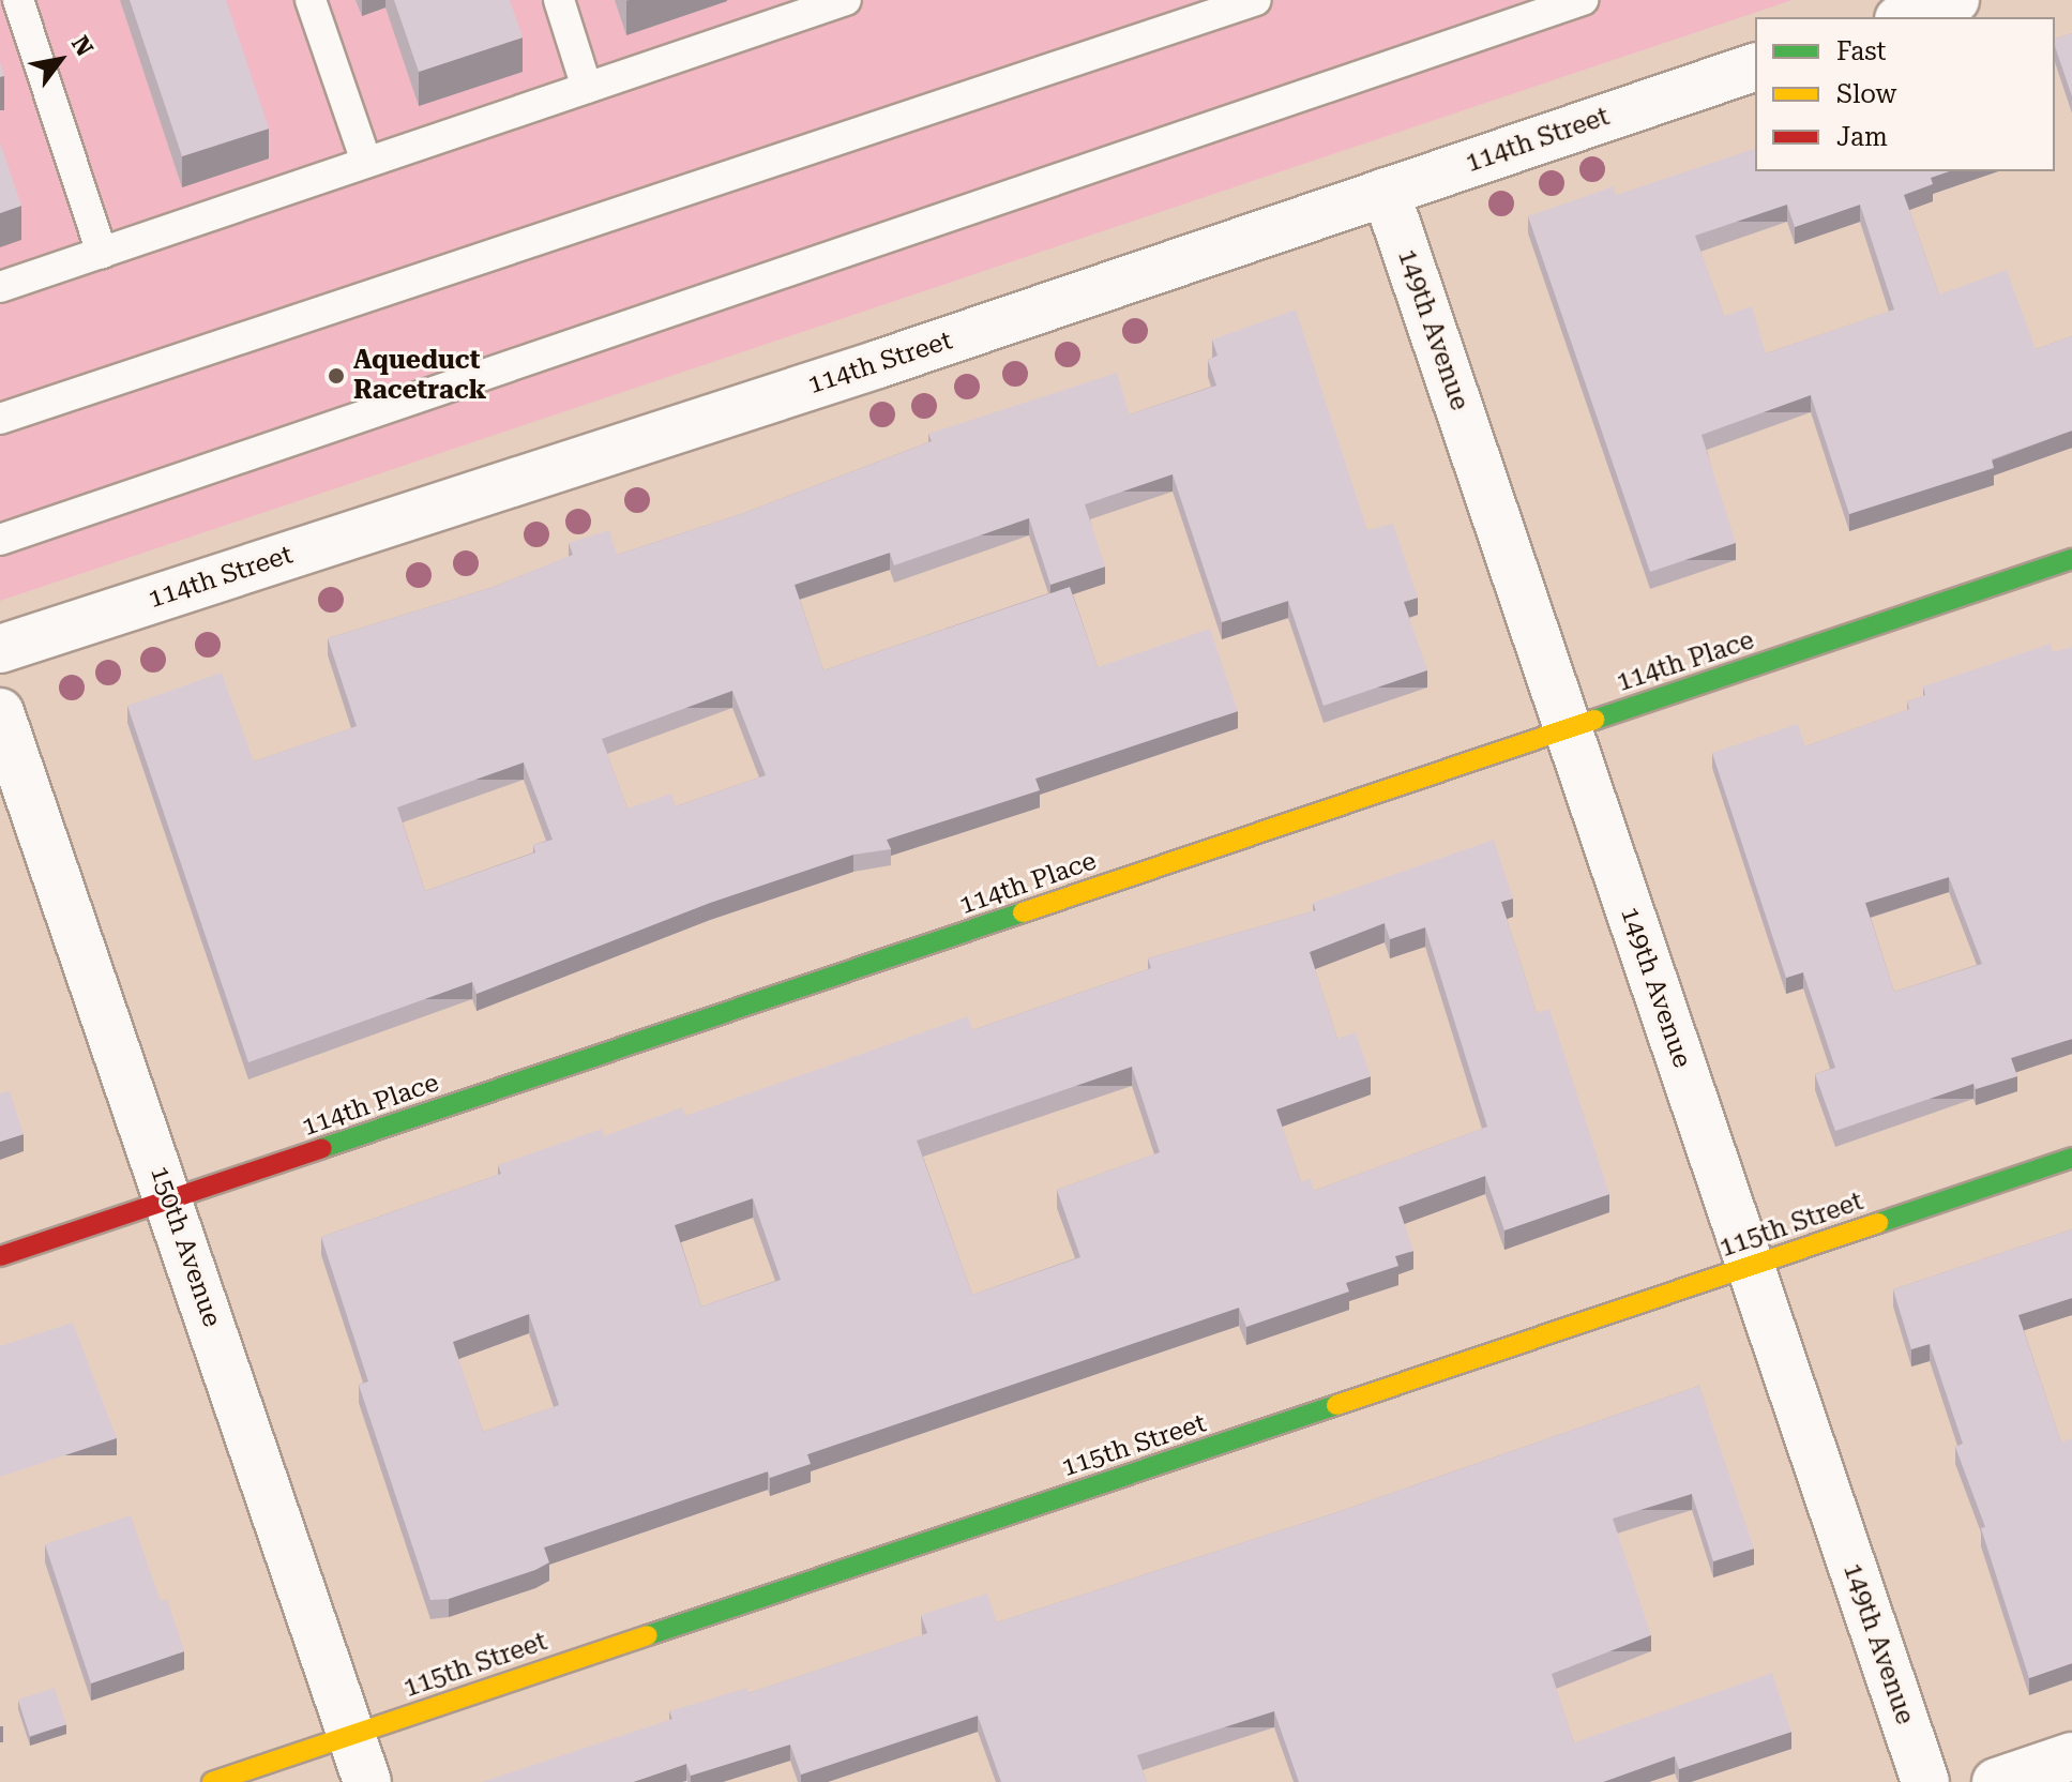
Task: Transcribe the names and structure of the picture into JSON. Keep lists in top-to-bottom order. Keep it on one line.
{"streets":{"street":["114th Street","149th Avenue","114th Place","115th Street","150th Avenue"]},"crossings":[["114th Street","149th Avenue"],["149th Avenue","114th Place"],["149th Avenue","115th Street"],["114th Place","150th Avenue"],["115th Street","150th Avenue"]],"places":["Aqueduct Racetrack"],"legend":["Fast","Slow","Jam"],"north":"top right"}
